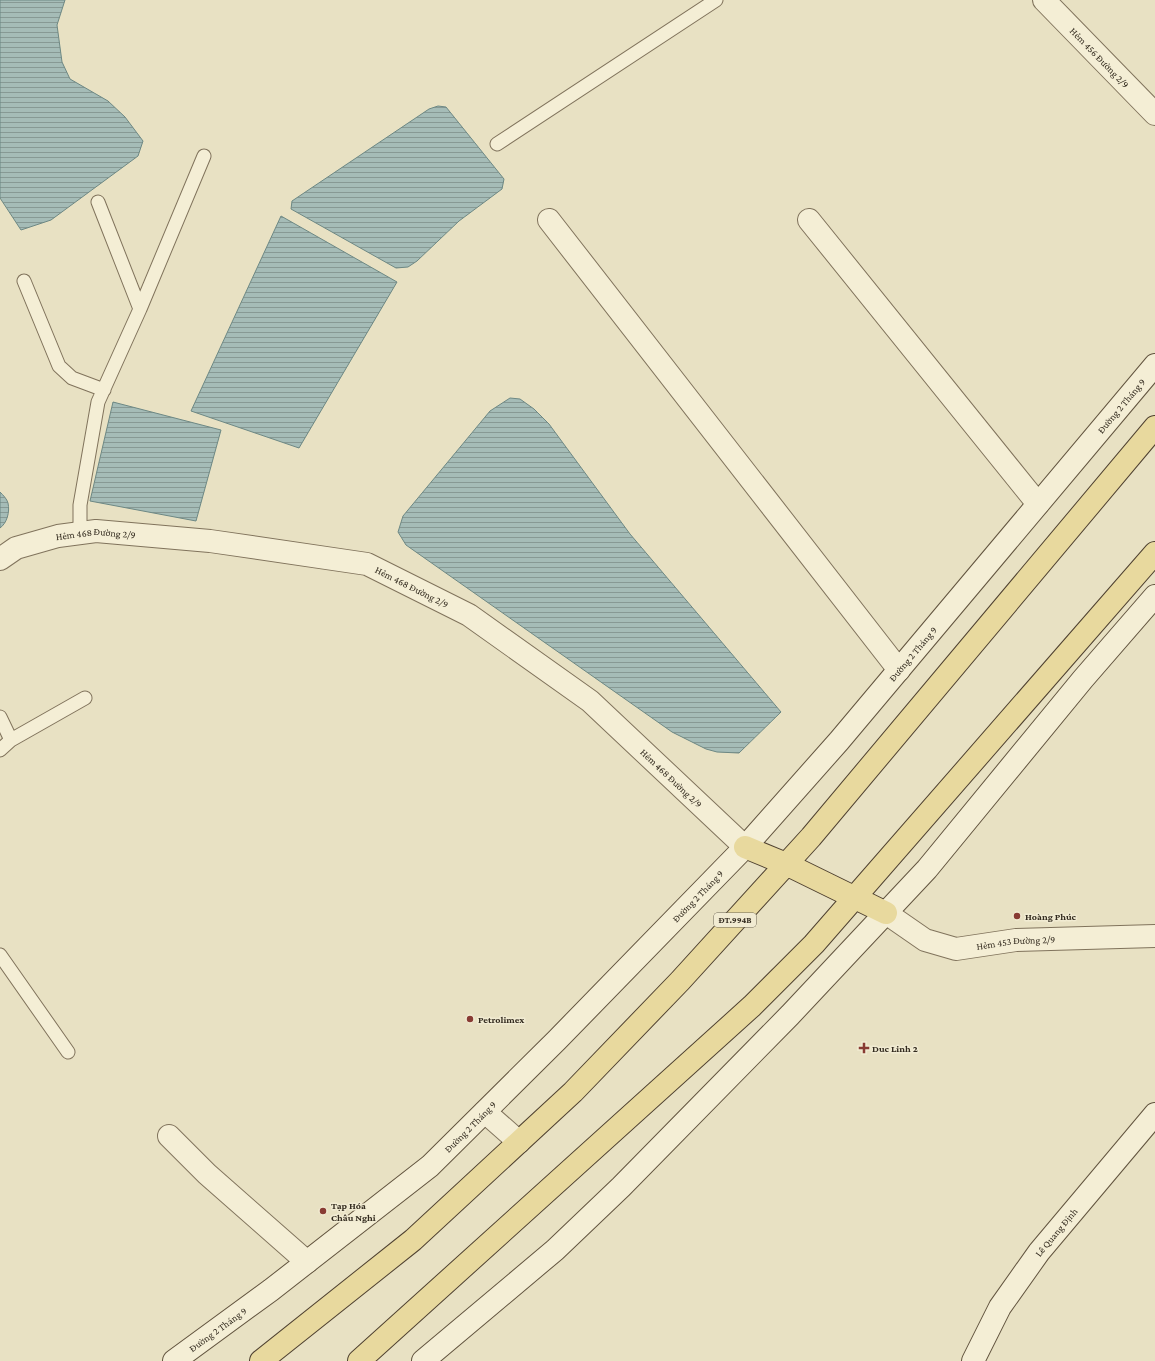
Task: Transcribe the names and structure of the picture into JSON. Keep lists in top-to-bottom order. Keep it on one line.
{"streets":{"main road":["Hẻm 456 Đường 2/9","Đường 2 Tháng 9","Hẻm 468 Đường 2/9","ĐT.994B","Hẻm 453 Đường 2/9","Lê Quang Định"]},"crossings":[["Đường 2 Tháng 9","Hẻm 468 Đường 2/9"]],"places":{"other":["Hoàng Phúc","Petrolimex","Tạp Hóa Châu Nghi"],"health":["Duc Linh 2"]}}
